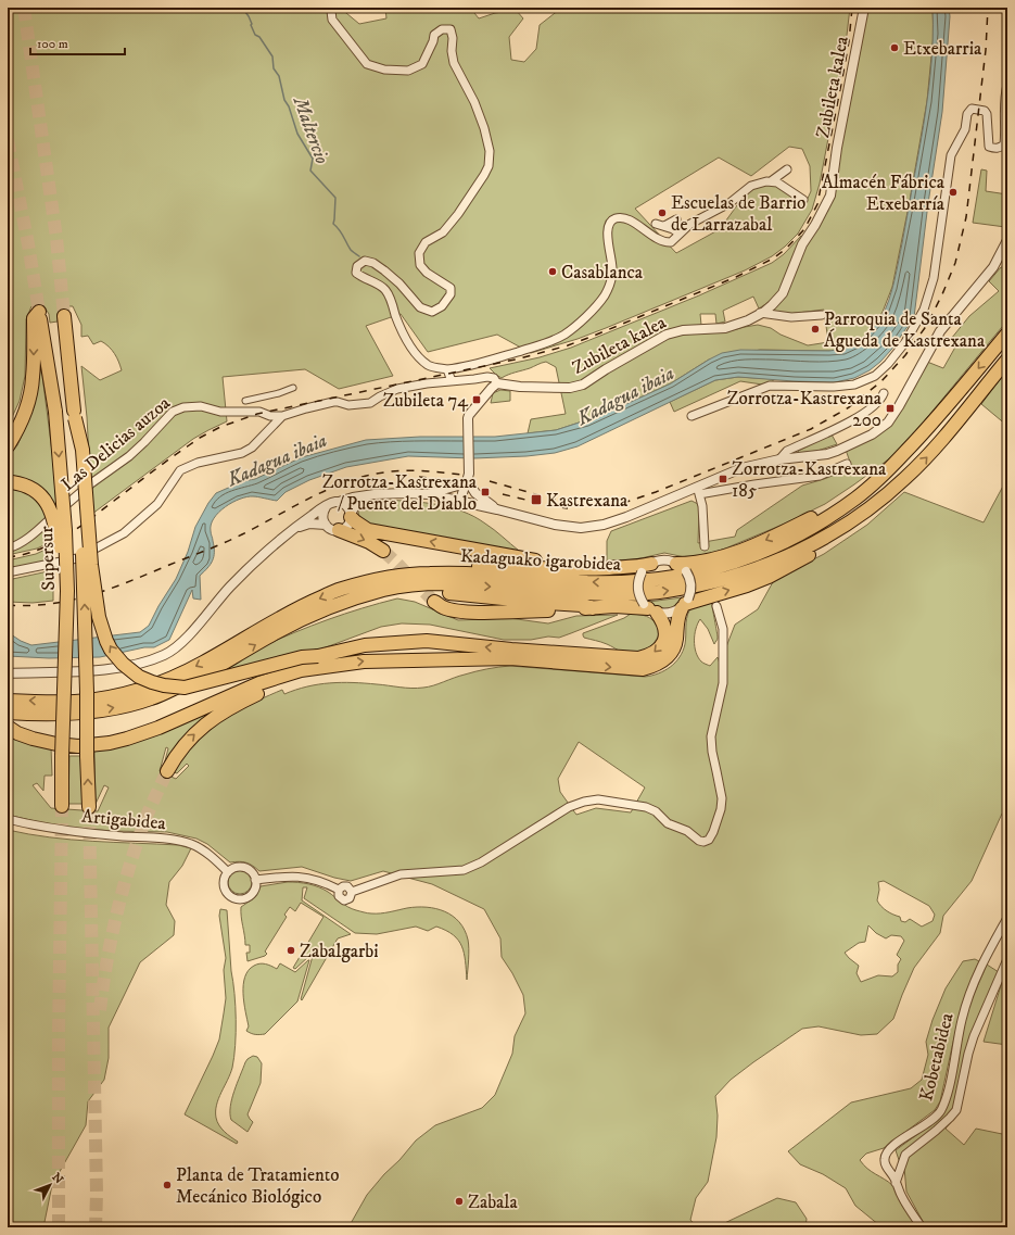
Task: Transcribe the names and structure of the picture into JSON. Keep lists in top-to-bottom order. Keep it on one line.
{"streets":{"highway":["Supersur","Kadaguako igarobidea"],"street":["Zubileta kalea","Las Delicias auzoa","Artigabidea","Kobetabidea"]},"crossings":[["Zubileta kalea","Las Delicias auzoa"]],"water":["Maltercio","Kadagua ibaia"],"places":{"other":["Etxebarria","Almacén Fábrica Etxebarría","Escuelas de Barrio de Larrazabal","Casablanca","Parroquia de Santa Águeda de Kastrexana","Zabalgarbi","Planta de Tratamiento Mecánico Biológico","Zabala"],"transit":["Zubileta 74","Zorrotza-Kastrexana 200","Zorrotza-Kastrexana 185","Zorrotza-Kastrexana / Puente del Diablo","Kastrexana"]},"scale_bar":"100 m","north":"top right"}
